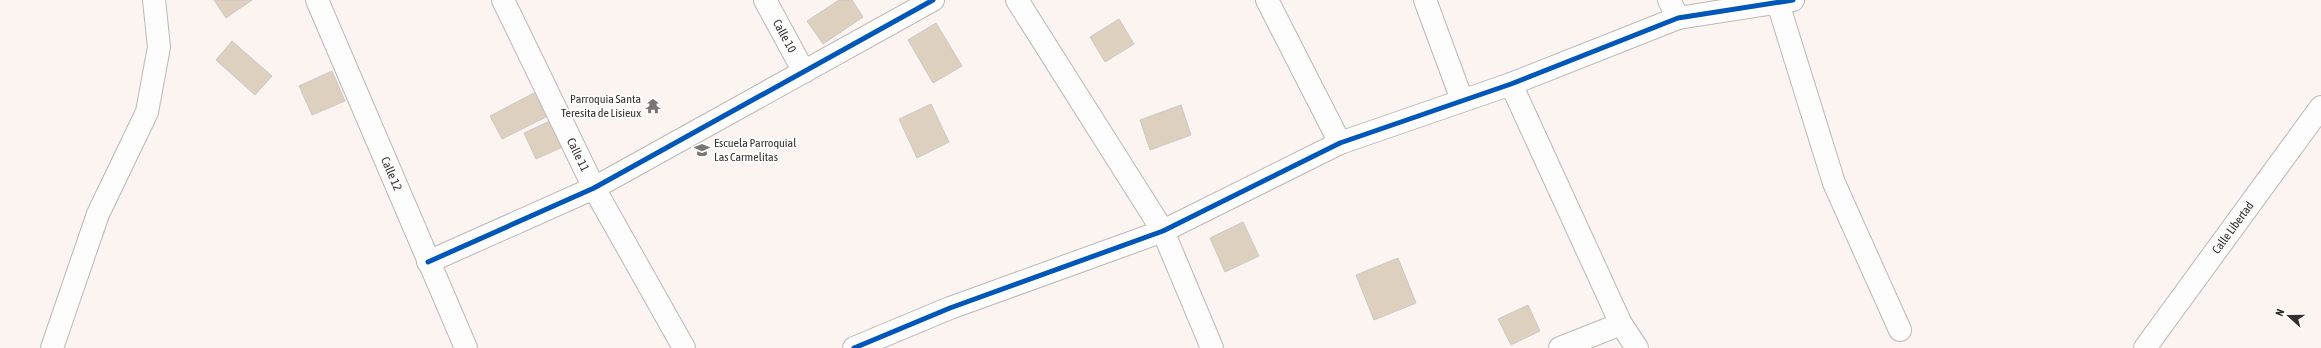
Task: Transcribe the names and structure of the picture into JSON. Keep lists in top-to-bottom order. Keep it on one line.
{"streets":{"street":["Calle 10","Calle 11","Calle 12","Calle Libertad"]},"places":{"temple":["Parroquia Santa Teresita de Lisieux"],"school or university":["Escuela Parroquial Las Carmelitas"]},"north":"left"}
